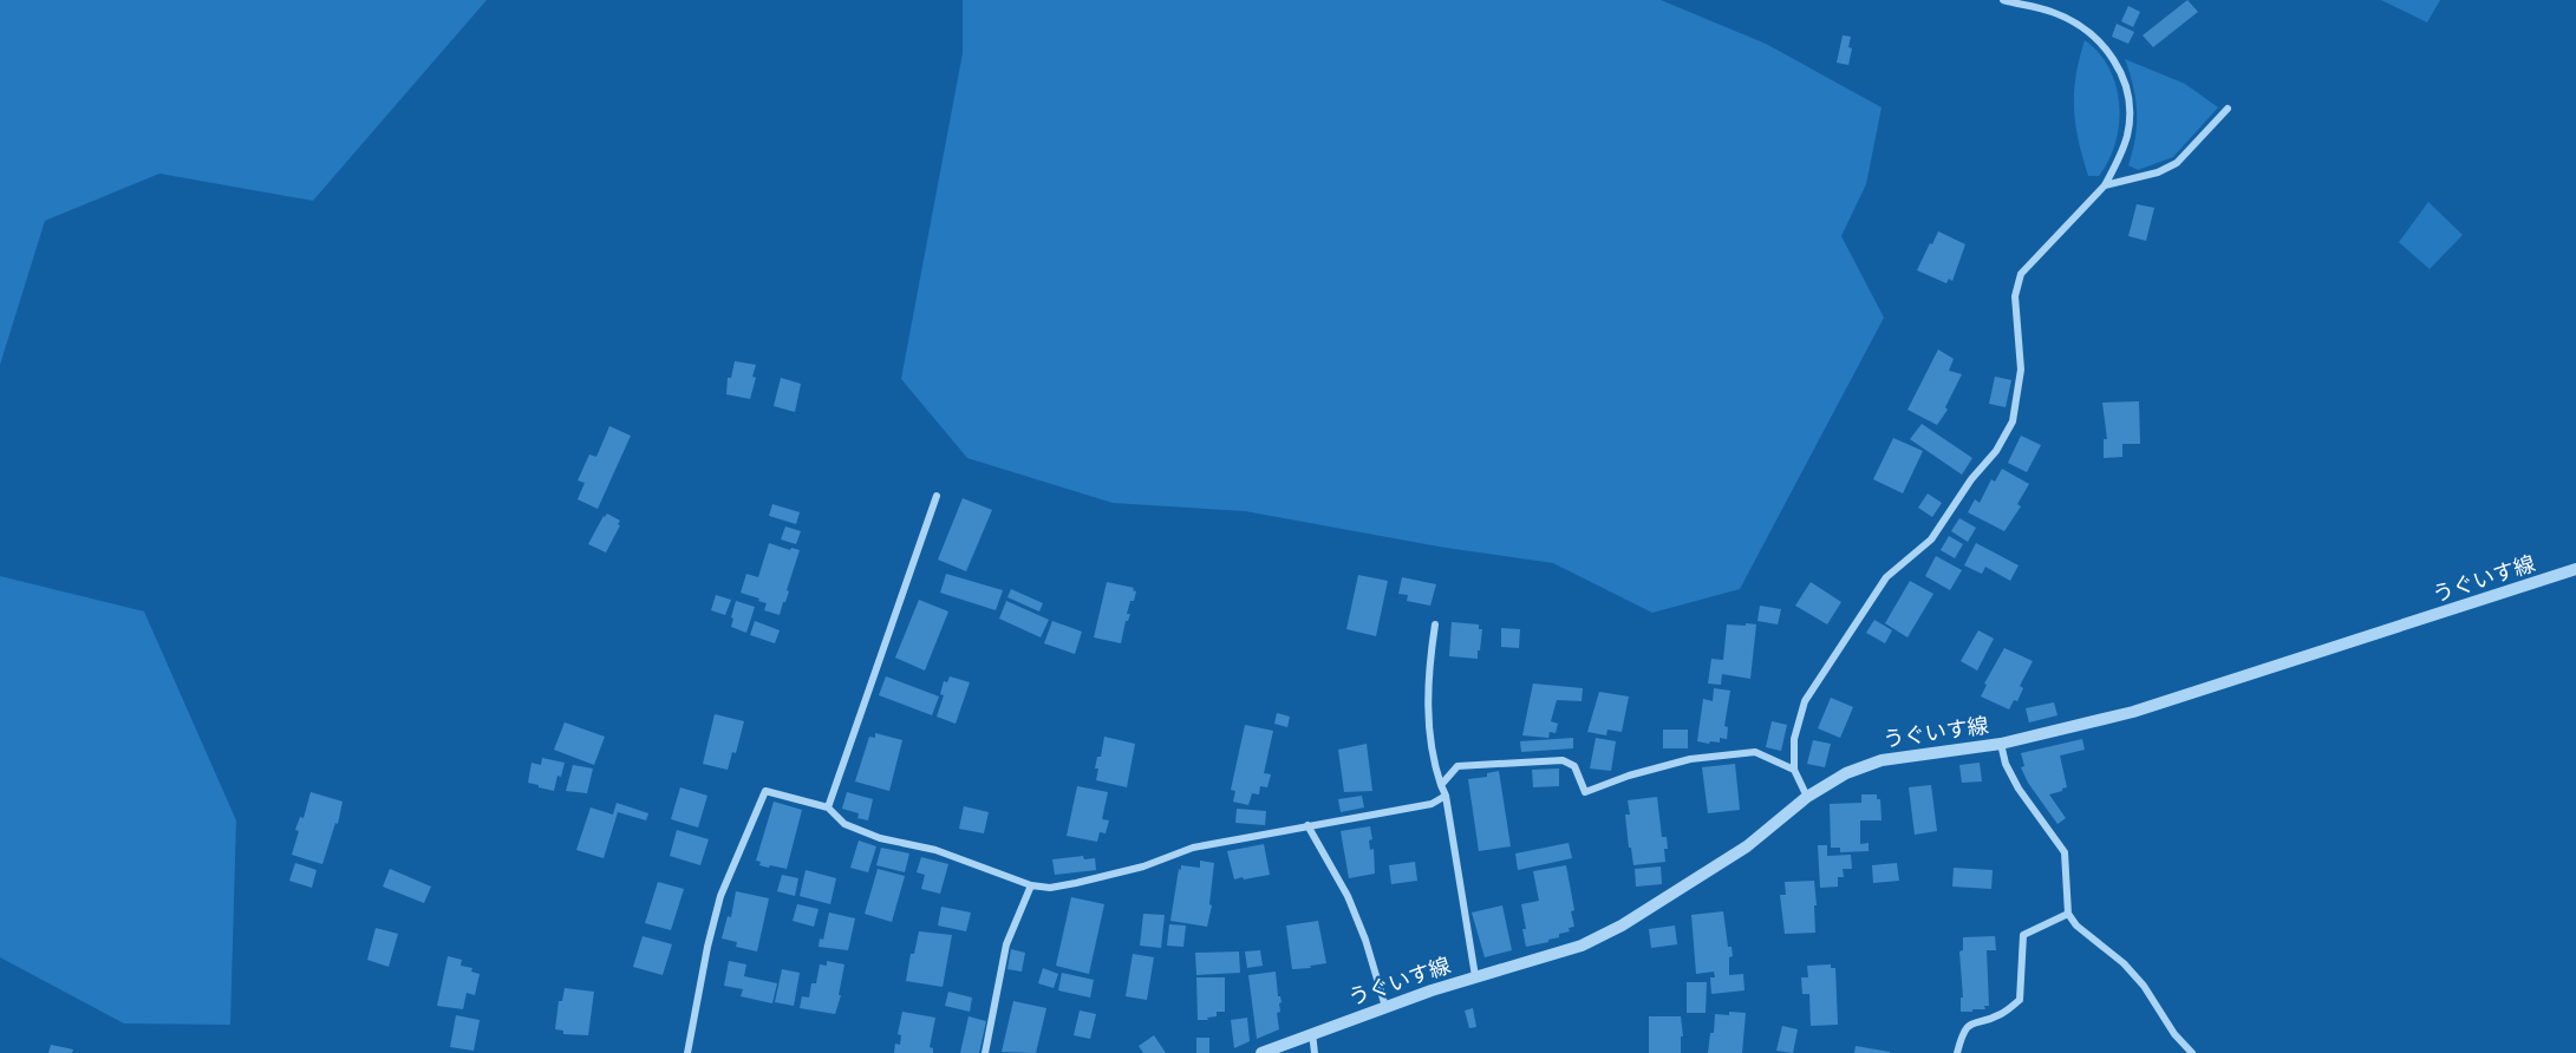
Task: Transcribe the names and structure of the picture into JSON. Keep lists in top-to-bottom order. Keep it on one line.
{"streets":{"street":["うぐいす線"]}}
